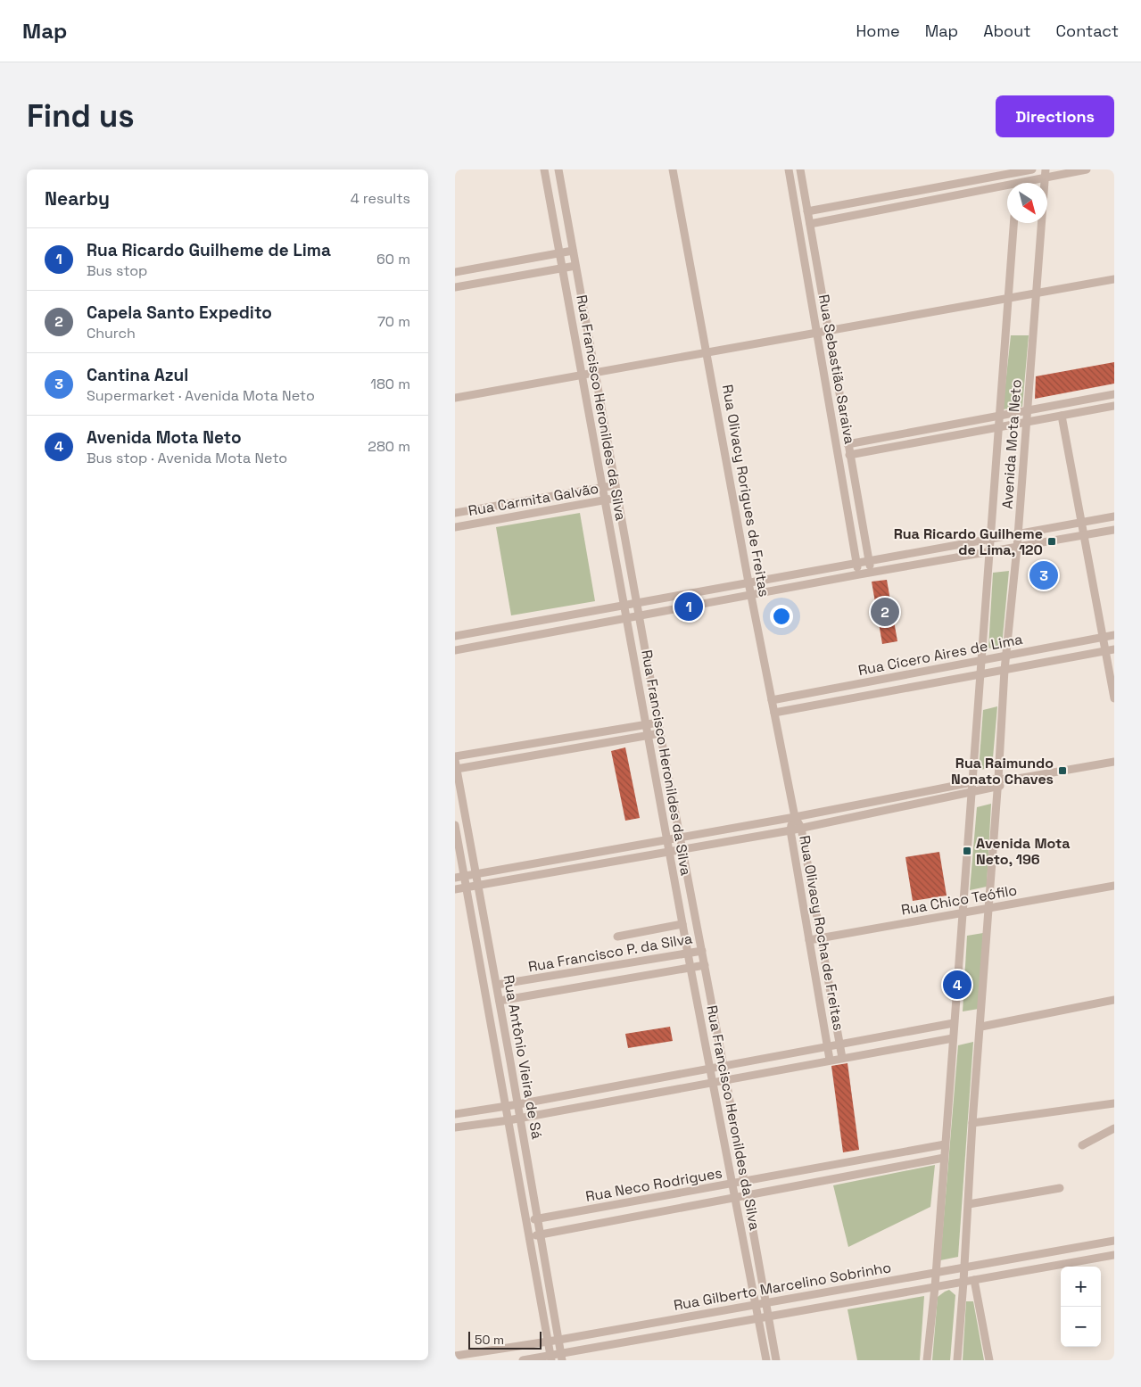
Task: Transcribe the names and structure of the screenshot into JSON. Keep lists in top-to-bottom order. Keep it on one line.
{"streets":{"street":["Rua Sebastião Saraiva","Rua Francisco Heronildes da Silva","Avenida Mota Neto","Rua Olivacy Rorigues de Freitas","Rua Carmita Galvão","Rua Cícero Aires de Lima","Rua Chico Teófilo","Rua Olivacy Rocha de Freitas","Rua Francisco P. da Silva","Rua Antônio Vieira de Sá","Rua Neco Rodrigues","Rua Gilberto Marcelino Sobrinho"]},"crossings":[["Rua Francisco Heronildes da Silva","Rua Carmita Galvão"],["Rua Francisco Heronildes da Silva","Rua Francisco P. da Silva"],["Rua Francisco Heronildes da Silva","Rua Neco Rodrigues"],["Rua Francisco Heronildes da Silva","Rua Gilberto Marcelino Sobrinho"],["Avenida Mota Neto","Rua Cícero Aires de Lima"],["Avenida Mota Neto","Rua Chico Teófilo"],["Avenida Mota Neto","Rua Neco Rodrigues"],["Avenida Mota Neto","Rua Gilberto Marcelino Sobrinho"],["Rua Olivacy Rorigues de Freitas","Rua Cícero Aires de Lima"],["Rua Olivacy Rorigues de Freitas","Rua Olivacy Rocha de Freitas"],["Rua Chico Teófilo","Rua Olivacy Rocha de Freitas"],["Rua Francisco P. da Silva","Rua Antônio Vieira de Sá"],["Rua Antônio Vieira de Sá","Rua Neco Rodrigues"],["Rua Antônio Vieira de Sá","Rua Gilberto Marcelino Sobrinho"]],"places":{"transit":["Rua Ricardo Guilheme de Lima, 120","Rua Raimundo Nonato Chaves","Avenida Mota Neto, 196"]},"scale_bar":"50 m","north":"bottom right","page":{"header":"Map","nav":["Home","Map","About","Contact"],"buttons":"Directions","title":"Find us","heading":["Nearby","4 results"],"list":[{"mark":"1","name":"Rua Ricardo Guilheme de Lima","note":"Bus stop","value":"60 m"},{"mark":"2","name":"Capela Santo Expedito","note":"Church","value":"70 m"},{"mark":"3","name":"Cantina Azul","note":"Supermarket · Avenida Mota Neto","value":"180 m"},{"mark":"4","name":"Avenida Mota Neto","note":"Bus stop · Avenida Mota Neto","value":"280 m"}],"pins":["3","1","2","4"],"map_buttons":["+","−"],"scale":"50 m"}}
